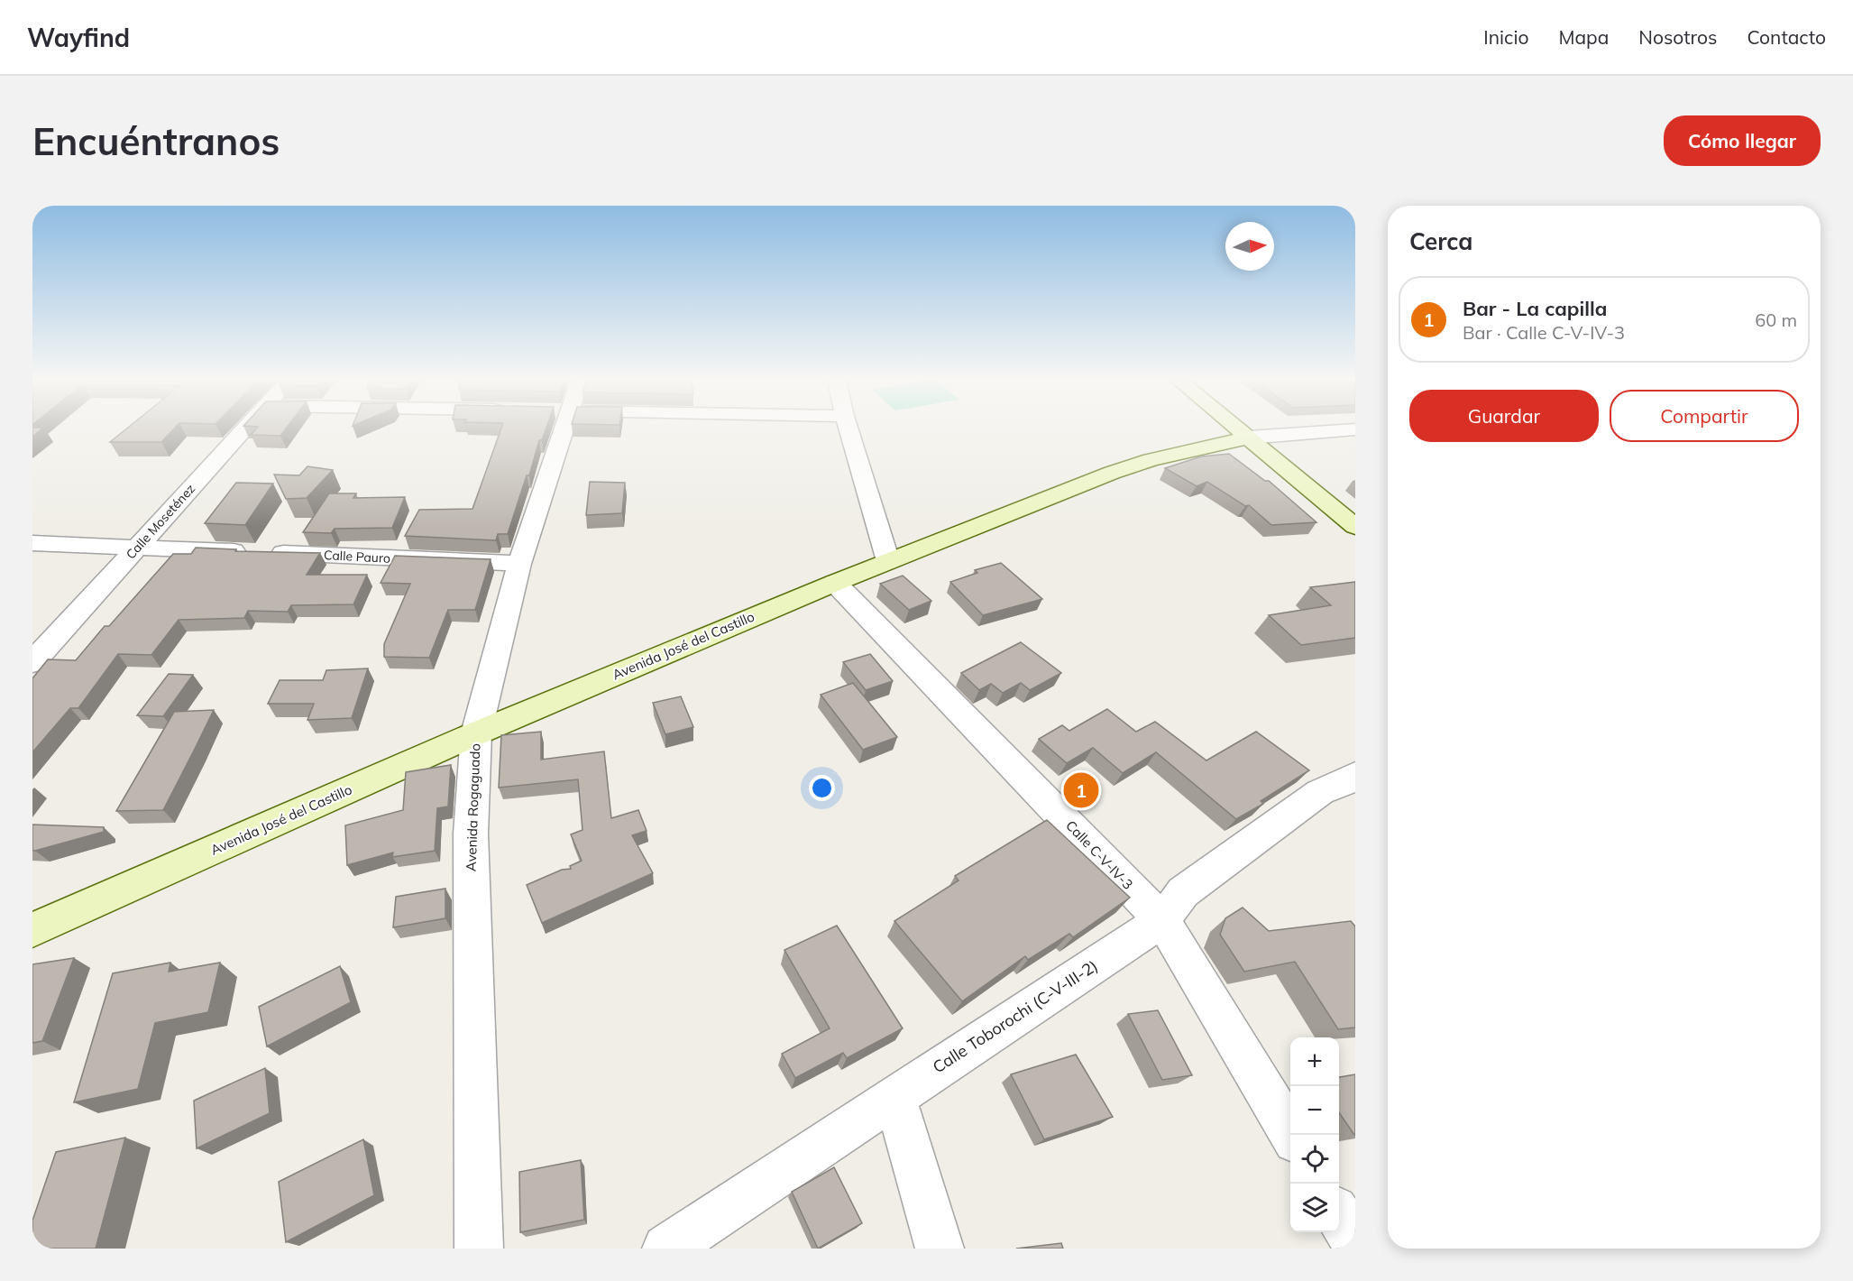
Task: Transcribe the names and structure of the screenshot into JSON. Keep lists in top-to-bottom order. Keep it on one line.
{"streets":{"main road":["Avenida José del Castillo"],"street":["Calle Moseténez","Calle Pauro","Avenida Rogaguado","Calle C-V-IV-3","Calle Toborochi (C-V-III-2)"]},"crossings":[["Calle Moseténez","Calle Pauro"],["Calle Pauro","Avenida Rogaguado"],["Avenida José del Castillo","Avenida Rogaguado"],["Avenida José del Castillo","Calle C-V-IV-3"],["Calle C-V-IV-3","Calle Toborochi (C-V-III-2)"]],"north":"right","page":{"header":"Wayfind","nav":["Inicio","Mapa","Nosotros","Contacto"],"buttons":["Cómo llegar",["Guardar","Compartir"]],"title":"Encuéntranos","heading":"Cerca","list":[{"mark":"1","name":"Bar - La capilla","note":"Bar · Calle C-V-IV-3","value":"60 m"}],"pins":"1","map_buttons":["+","−"]}}
